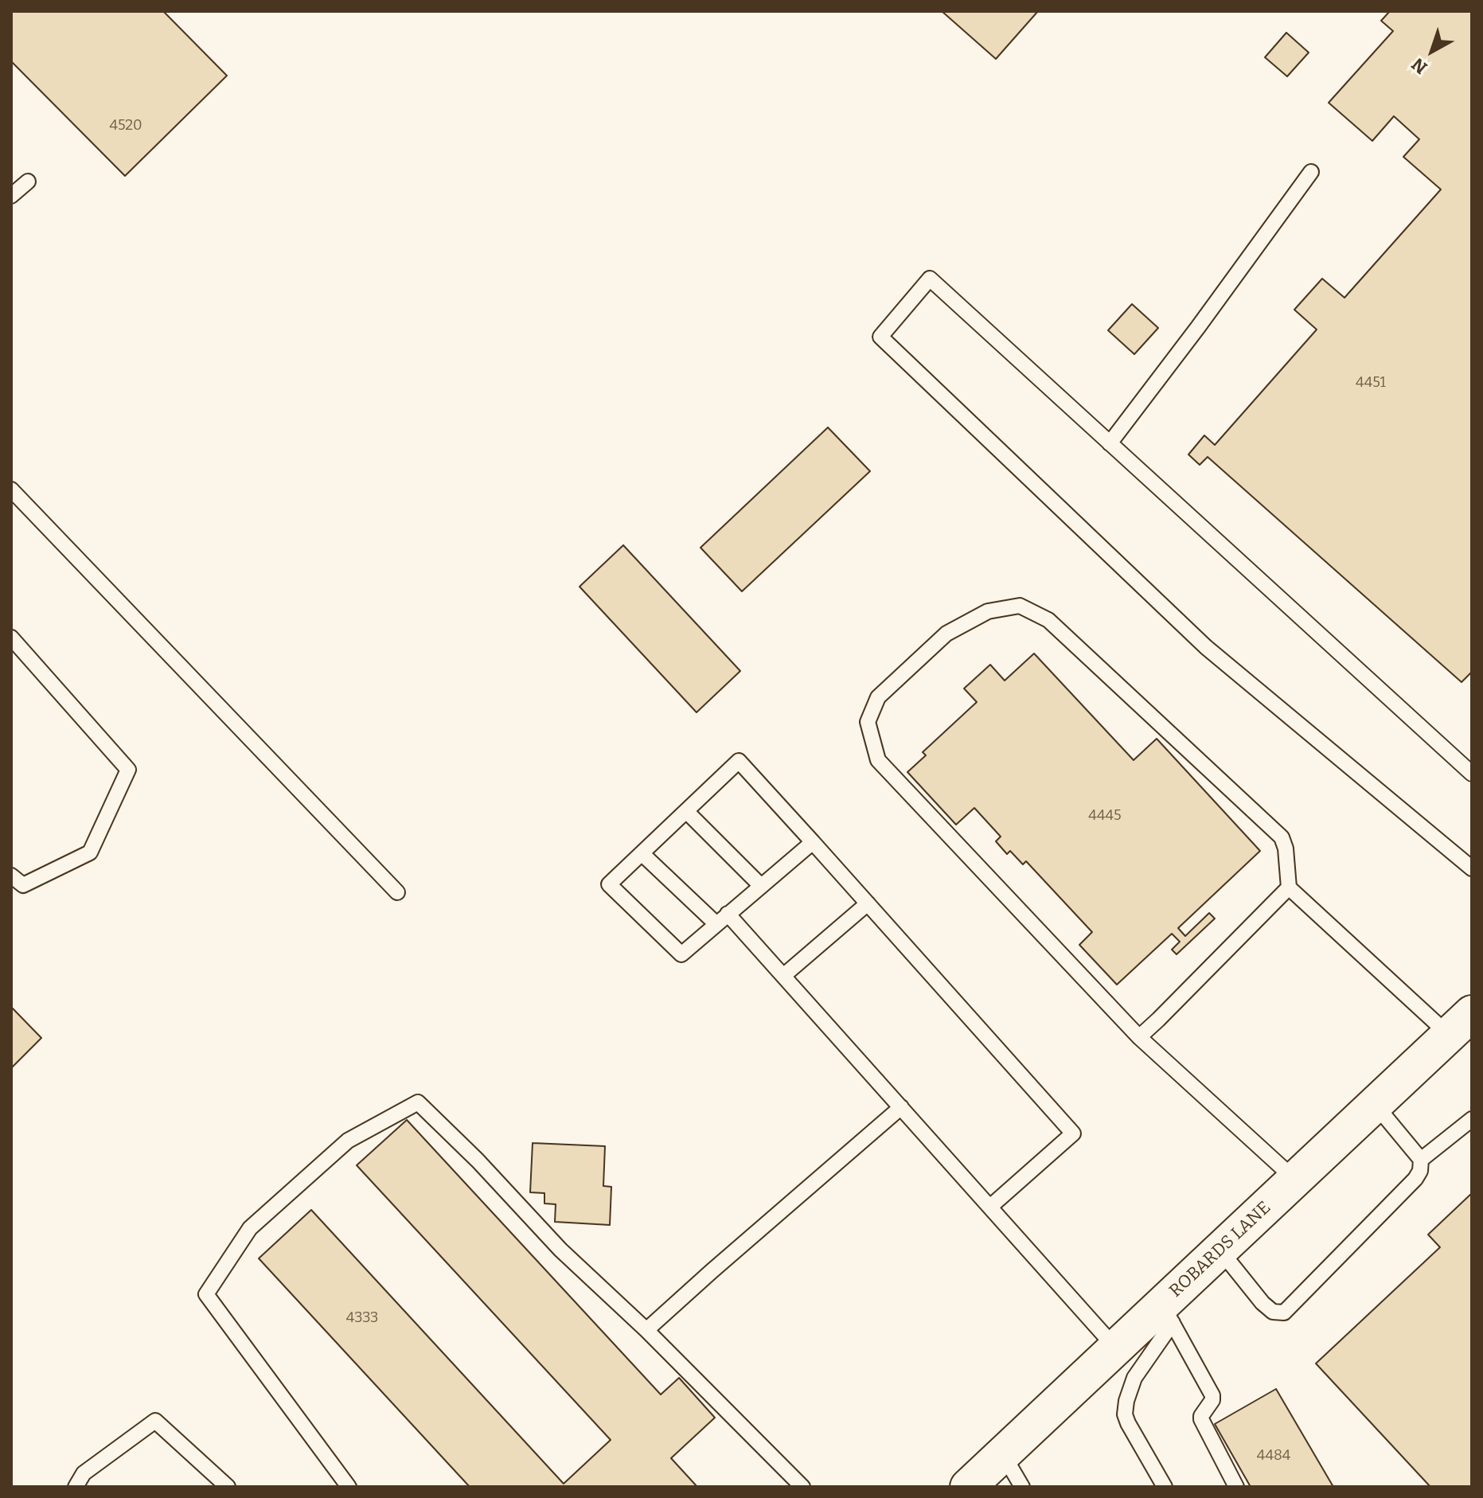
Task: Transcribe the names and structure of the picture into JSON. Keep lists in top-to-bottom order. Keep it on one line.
{"streets":{"street":["ROBARDS LANE"]},"house_numbers":["4520","4451","4445","4333","4484"],"north":"bottom left"}
